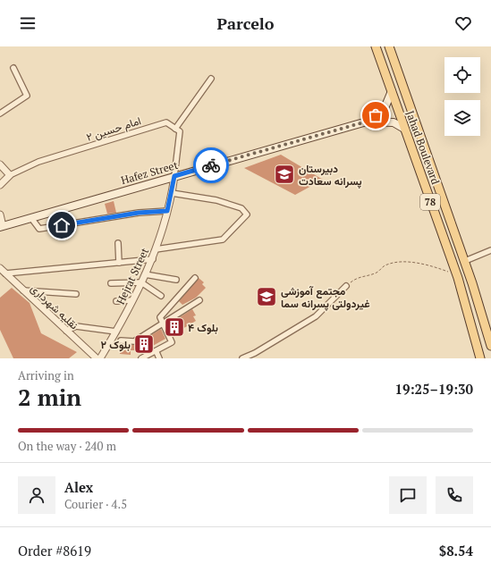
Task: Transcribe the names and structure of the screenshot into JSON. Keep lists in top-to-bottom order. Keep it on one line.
{"streets":{"main road":["Jahad Boulevard","Hafez Street","78"],"street":["امام حسین ۲","Hejrat Street","نقلیه شهرداری"]},"crossings":[["Hafez Street","Hejrat Street"]],"places":{"school or university":["دبیرستان پسرانه سعادت","مجتمع آموزشی غیردولتی پسرانه سما"],"building":["بلوک ۴","بلوک ۲"]},"page":{"header":"Parcelo","heading":["2 min","Arriving in","19:25–19:30"],"panel":["Alex","Courier · 4.5","Order #8619","$8.54"],"bar":"On the way · 240 m"}}
